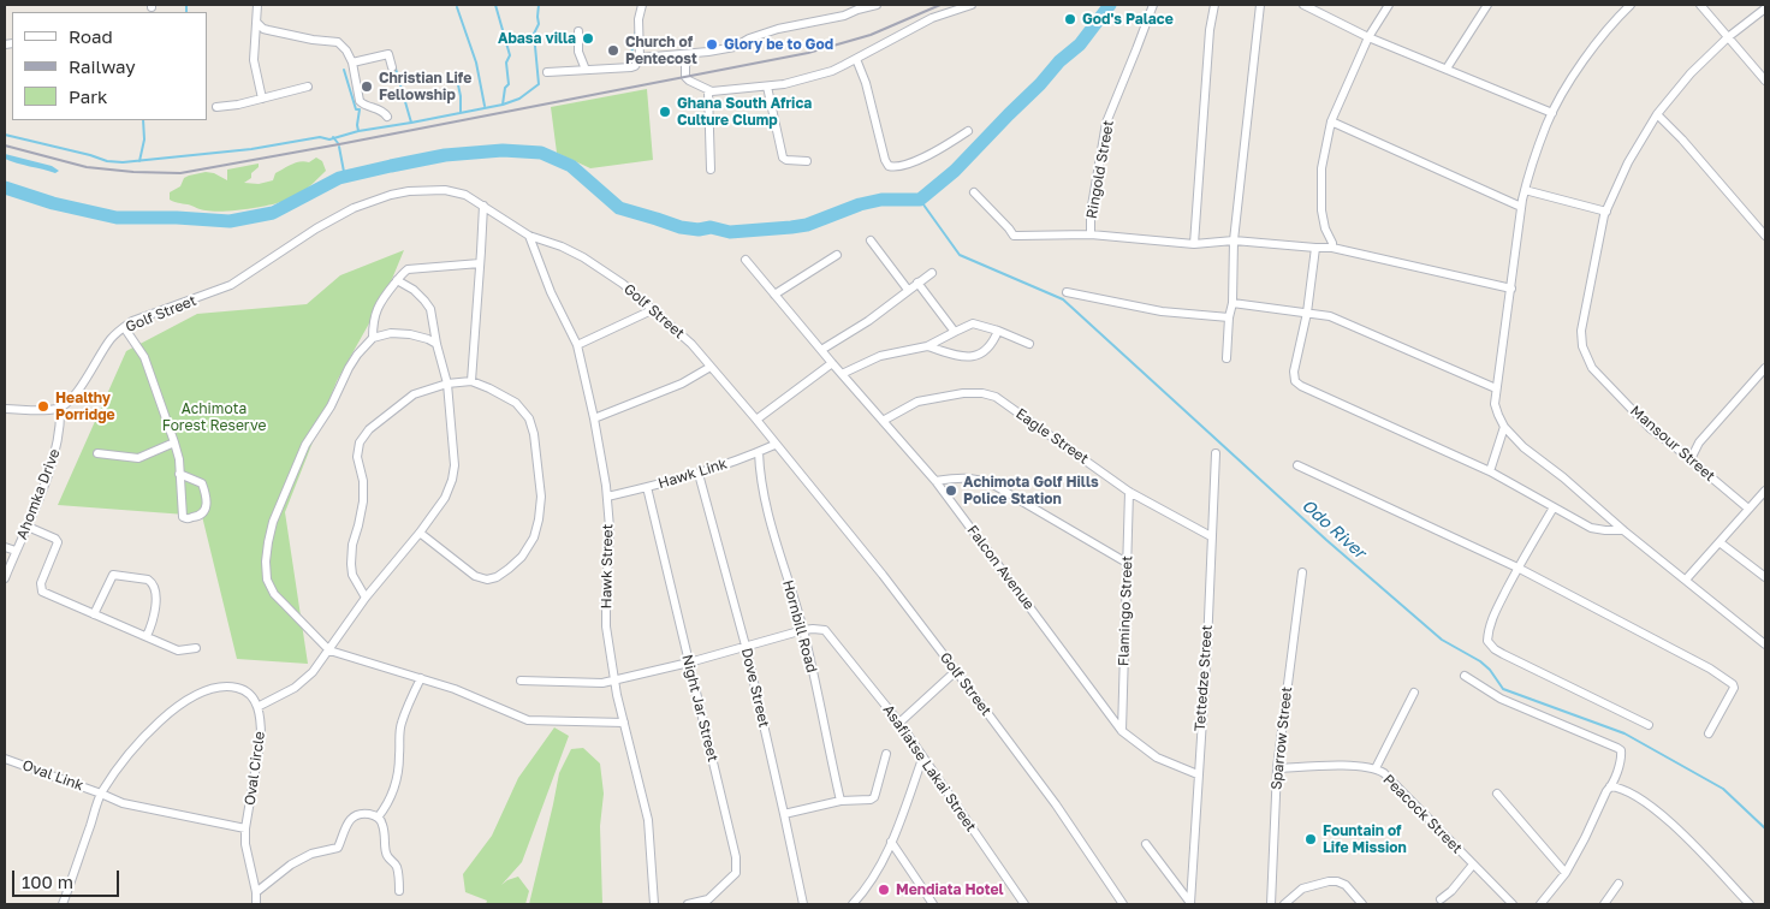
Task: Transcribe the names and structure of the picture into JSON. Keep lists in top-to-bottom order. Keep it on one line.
{"streets":{"street":["Ringold Street","Golf Street","Eagle Street","Mansour Street","Hawk Link","Ahomka Drive","Hawk Street","Falcon Avenue","Flamingo Street","Hornbill Road","Tettedze Street","Dove Street","Night Jar Street","Sparrow Street","Oval Circle","Asafiatse Lakai Street","Oval Link","Peacock Street"]},"crossings":[["Golf Street","Hawk Link"],["Golf Street","Ahomka Drive"],["Golf Street","Hawk Street"],["Eagle Street","Falcon Avenue"],["Eagle Street","Flamingo Street"],["Eagle Street","Tettedze Street"],["Hawk Link","Hawk Street"],["Hawk Link","Hornbill Road"],["Hawk Link","Dove Street"],["Hawk Link","Night Jar Street"],["Falcon Avenue","Flamingo Street"],["Falcon Avenue","Tettedze Street"],["Hornbill Road","Asafiatse Lakai Street"],["Sparrow Street","Peacock Street"],["Oval Circle","Oval Link"]],"water":["Odo River"],"parks":["Achimota Forest Reserve"],"places":["God's Palace","Abasa villa","Glory be to God","Church of Pentecost","Christian Life Fellowship","Ghana South Africa Culture Clump","Healthy Porridge","Achimota Golf Hills Police Station","Fountain of Life Mission","Mendiata Hotel"],"legend":["Road","Railway","Park"],"scale_bar":"100 m"}
